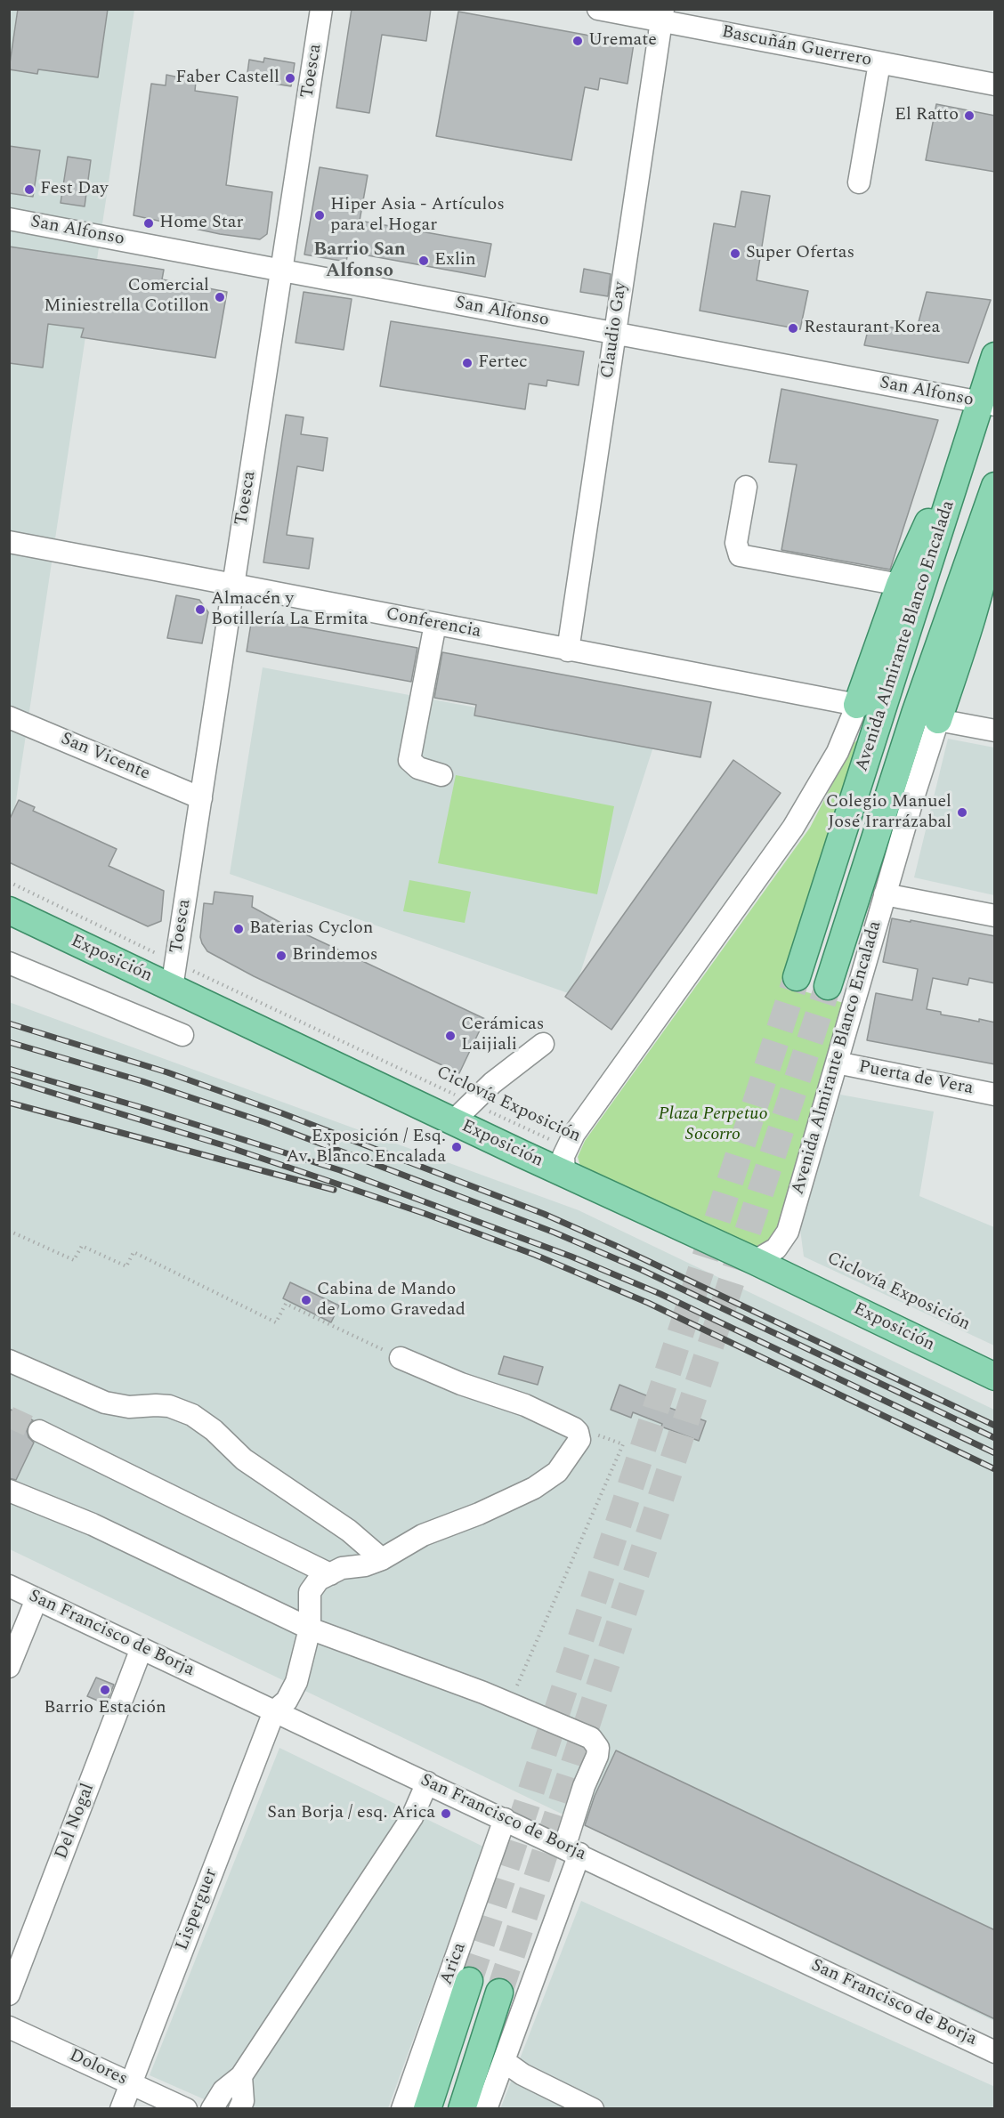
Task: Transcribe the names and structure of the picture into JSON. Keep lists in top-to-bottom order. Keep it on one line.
{"streets":{"main road":["Avenida Almirante Blanco Encalada","Exposición","Arica"],"street":["Bascuñán Guerrero","Toesca","San Alfonso","Claudio Gay","Conferencia","San Vicente","Puerta de Vera","San Francisco de Borja","Del Nogal","Lisperguer","Dolores"],"path":["Ciclovía Exposición"]},"crossings":[["Bascuñán Guerrero","Claudio Gay"],["Toesca","San Alfonso"],["Toesca","Conferencia"],["Toesca","San Vicente"],["Toesca","Exposición"],["Toesca","Ciclovía Exposición"],["San Alfonso","Claudio Gay"],["San Alfonso","Avenida Almirante Blanco Encalada"],["Claudio Gay","Conferencia"],["Conferencia","Avenida Almirante Blanco Encalada"],["Avenida Almirante Blanco Encalada","Exposición"],["Avenida Almirante Blanco Encalada","Puerta de Vera"],["Avenida Almirante Blanco Encalada","Ciclovía Exposición"],["Exposición","Ciclovía Exposición"],["San Francisco de Borja","Del Nogal"],["San Francisco de Borja","Lisperguer"],["San Francisco de Borja","Arica"],["Lisperguer","Dolores"]],"districts":["Barrio San Alfonso"],"parks":["Plaza Perpetuo Socorro"],"places":["Uremate","Faber Castell","El Ratto","Fest Day","Hiper Asia - Artículos para el Hogar","Home Star","Super Ofertas","Exlin","Comercial Miniestrella Cotillon","Restaurant Korea","Fertec","Almacén y Botillería La Ermita","Colegio Manuel José Irarrázabal","Baterias Cyclon","Brindemos","Cerámicas Laijiali","Exposición / Esq. Av. Blanco Encalada","Cabina de Mando de Lomo Gravedad","Barrio Estación","San Borja / esq. Arica"]}
